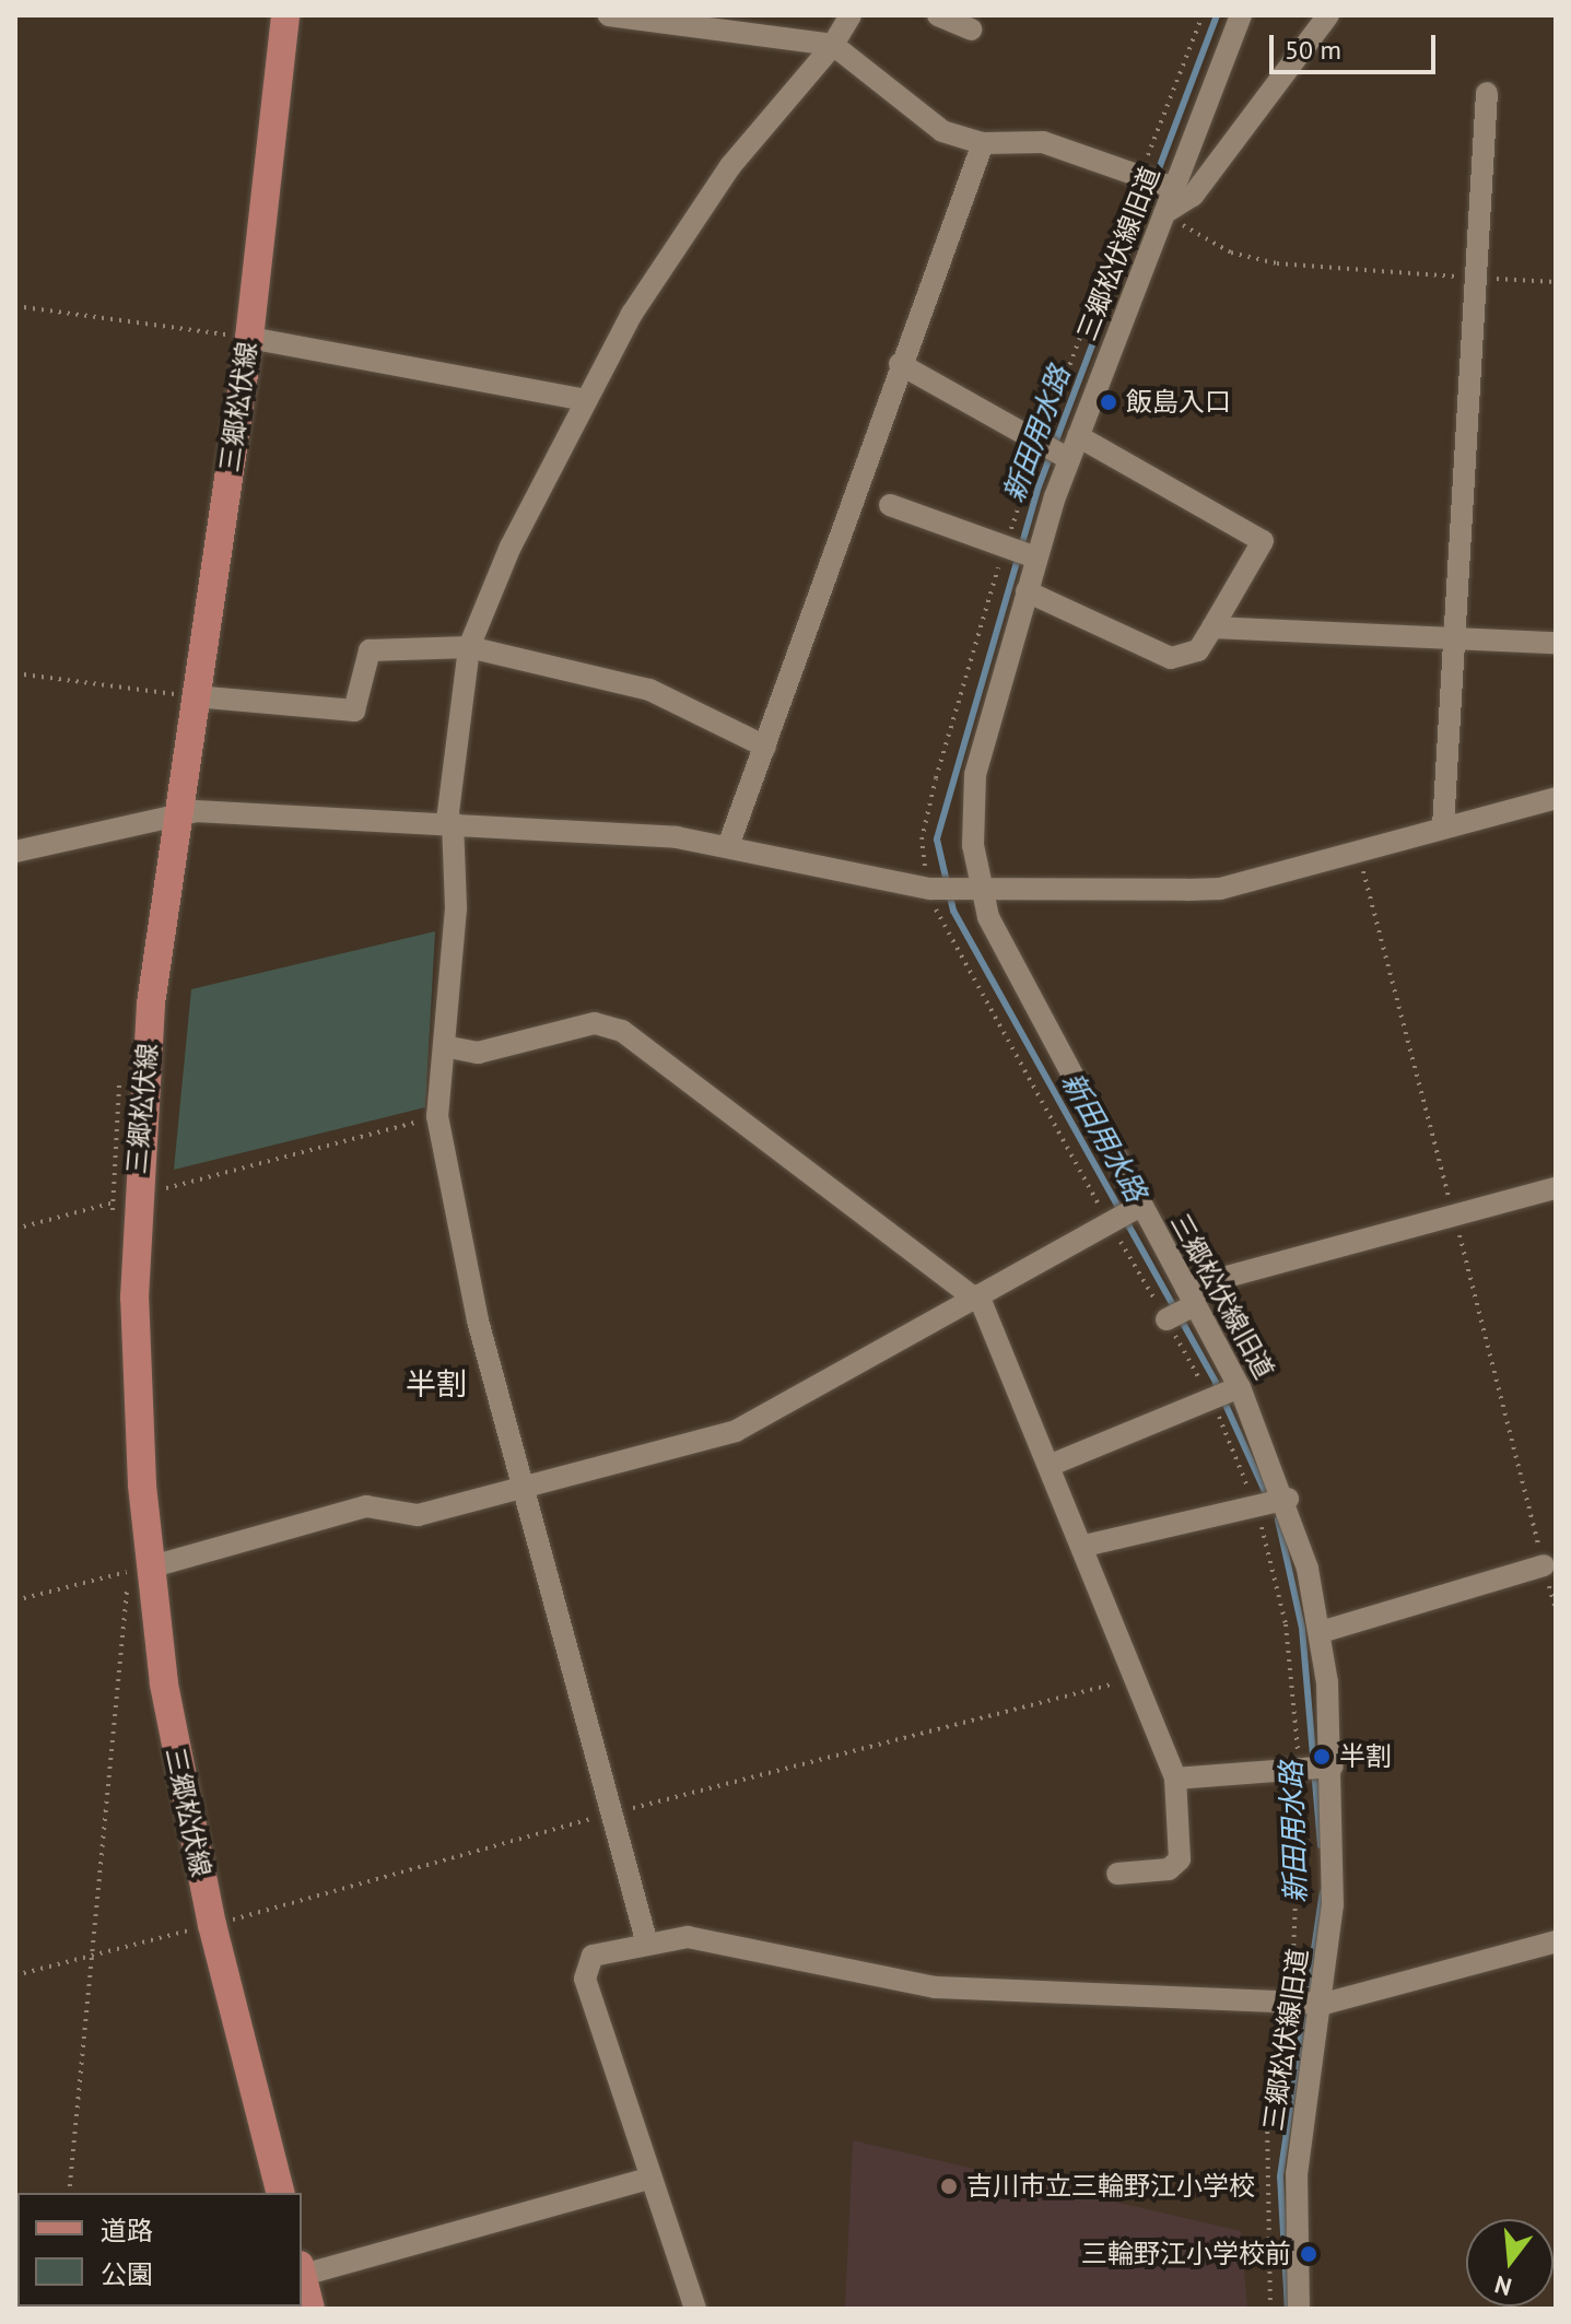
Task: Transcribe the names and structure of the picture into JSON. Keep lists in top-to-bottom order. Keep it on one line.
{"streets":{"main road":["三郷松伏線"],"street":["三郷松伏線旧道"]},"districts":["半割"],"water":["新田用水路"],"places":["飯島入口","半割","吉川市立三輪野江小学校","三輪野江小学校前"],"legend":["道路","公園"],"scale_bar":"50 m","north":"bottom"}
